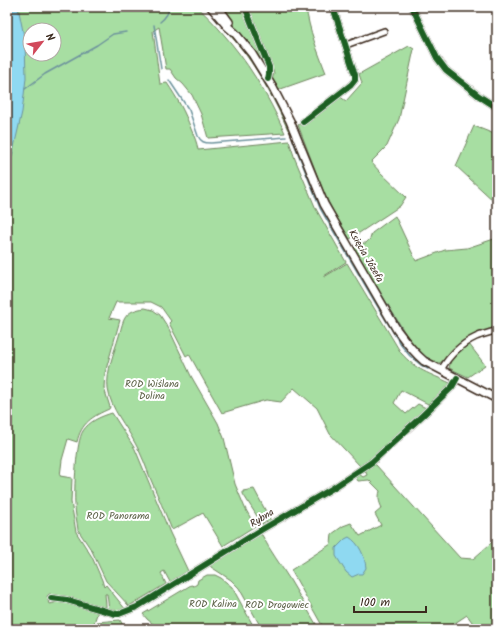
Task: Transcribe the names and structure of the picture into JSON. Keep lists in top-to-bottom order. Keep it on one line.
{"streets":{"main road":["Księcia Józefa"],"street":["Rybna"]},"crossings":[["Księcia Józefa","Rybna"]],"parks":["ROD Wiślana Dolina","ROD Panorama","ROD Kalina","ROD Drogowiec"],"scale_bar":"100 m","north":"top right"}
